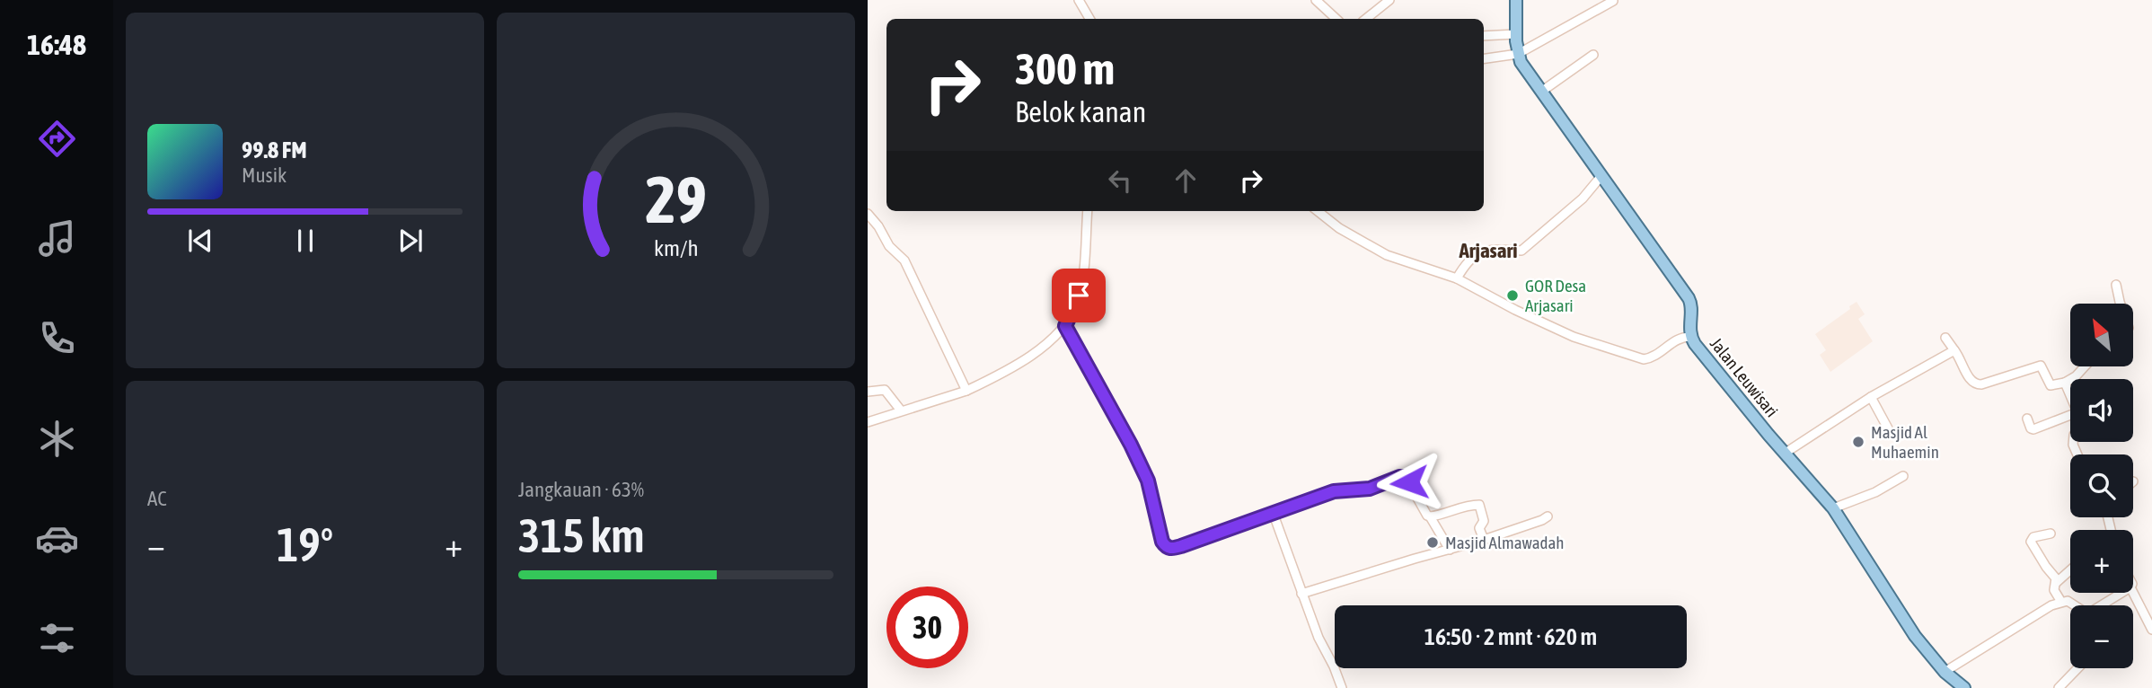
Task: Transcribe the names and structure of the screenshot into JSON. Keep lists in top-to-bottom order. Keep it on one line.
{"streets":{"main road":["Jalan Leuwisari"]},"districts":["Arjasari"],"places":["GOR Desa Arjasari","Masjid Al Muhaemin","Masjid Almawadah"],"north":"top left","page":{"tabs":"16:48","turn":["300 m","Belok kanan"],"song":["99.8 FM","Musik"],"map_buttons":["+","−"],"tile":["AC",["Jangkauan · 63%","315 km"]],"heat":["−","19°","+"],"limit":"30","trip":"16:50 · 2 mnt · 620 m","gauge":["29","km/h"]}}
